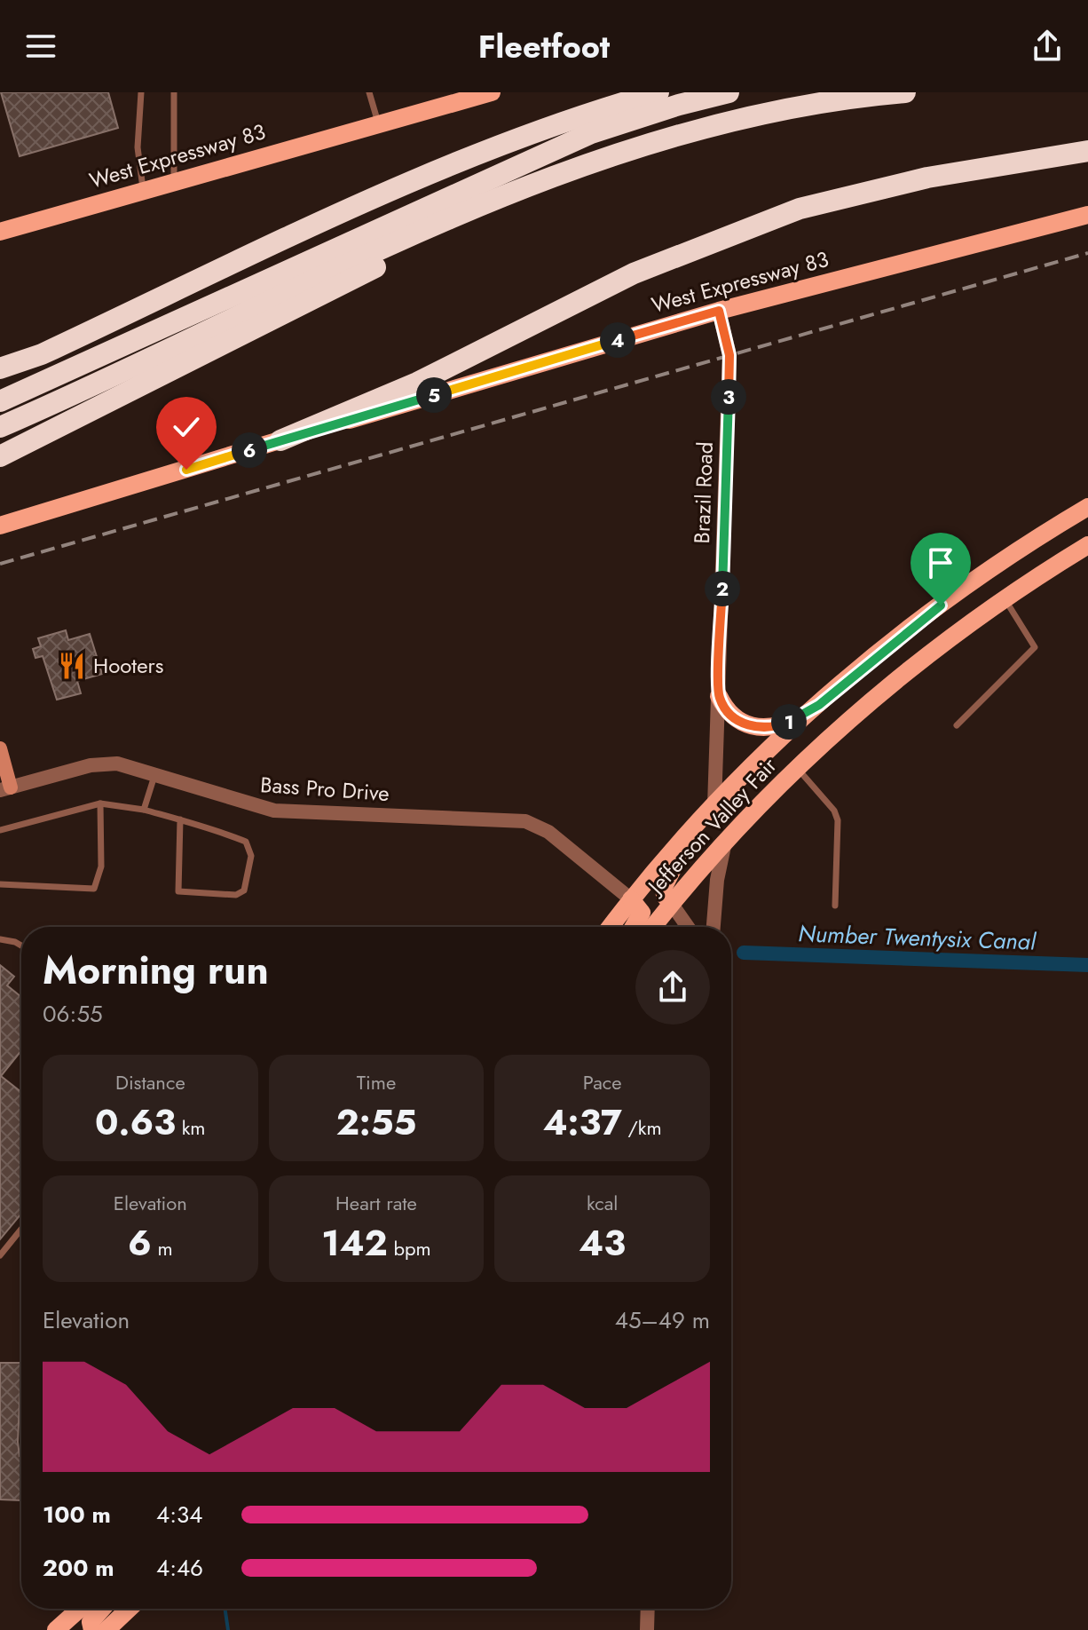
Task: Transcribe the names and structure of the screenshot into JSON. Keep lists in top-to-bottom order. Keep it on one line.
{"streets":{"main road":["West Expressway 83","Jefferson Valley Fair"],"street":["Brazil Road","Bass Pro Drive"]},"crossings":[["West Expressway 83","Brazil Road"]],"water":["Number Twentysix Canal"],"places":{"restaurant":["Hooters"]},"page":{"header":"Fleetfoot","pins":["4","5","3","6","2","1"],"heading":["Morning run","06:55"],"stats":[["Distance","0.63 km"],["Time","2:55"],["Pace","4:37 /km"],["Elevation","6 m"],["Heart rate","142 bpm"],["kcal","43"]],"chart":["Elevation","45–49 m"],"list":[{"name":"100 m","note":"4:34"},{"name":"200 m","note":"4:46"}]}}
